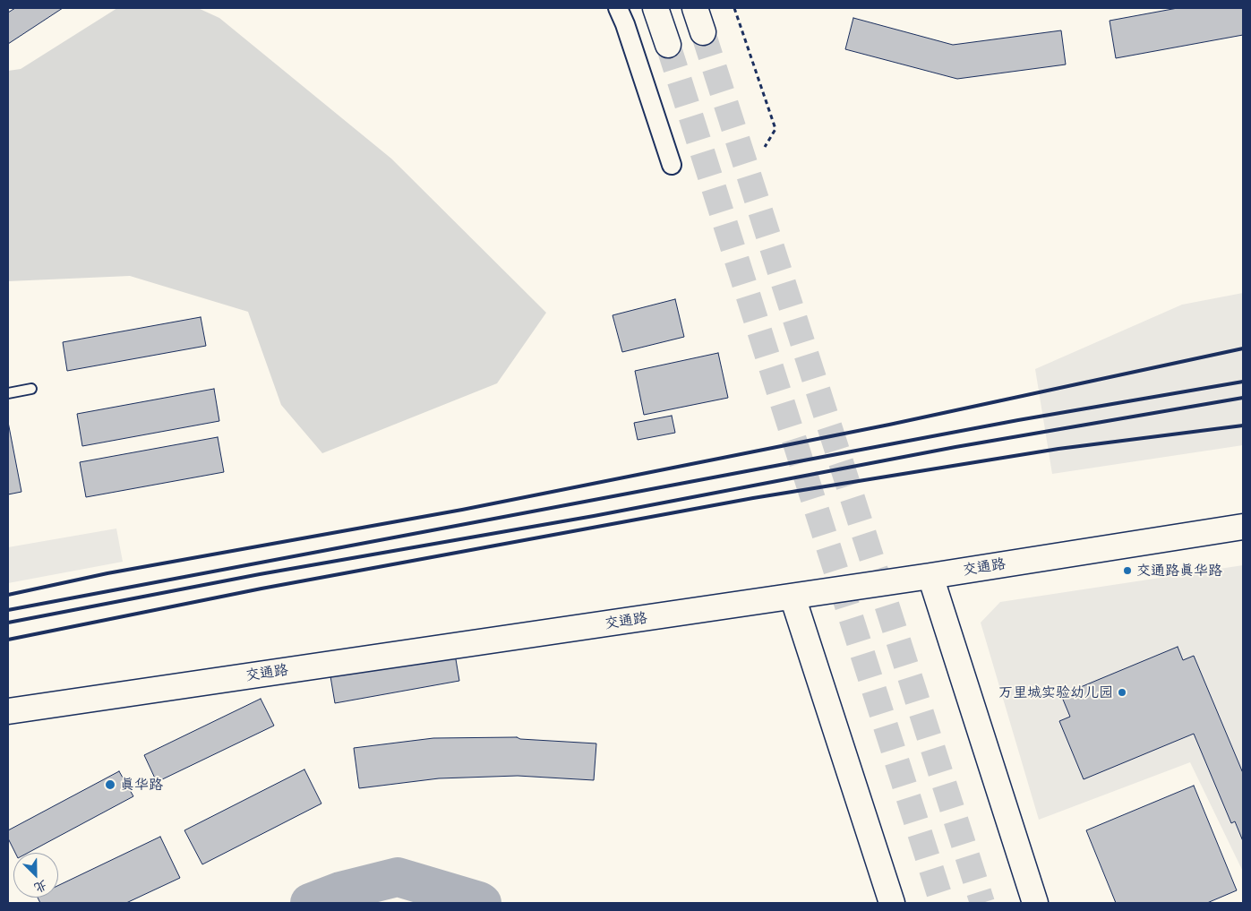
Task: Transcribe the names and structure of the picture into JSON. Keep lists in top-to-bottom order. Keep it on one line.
{"streets":{"main road":["交通路"]},"places":["交通路真华路","万里城实验幼儿园","真华路"],"north":"bottom right"}
